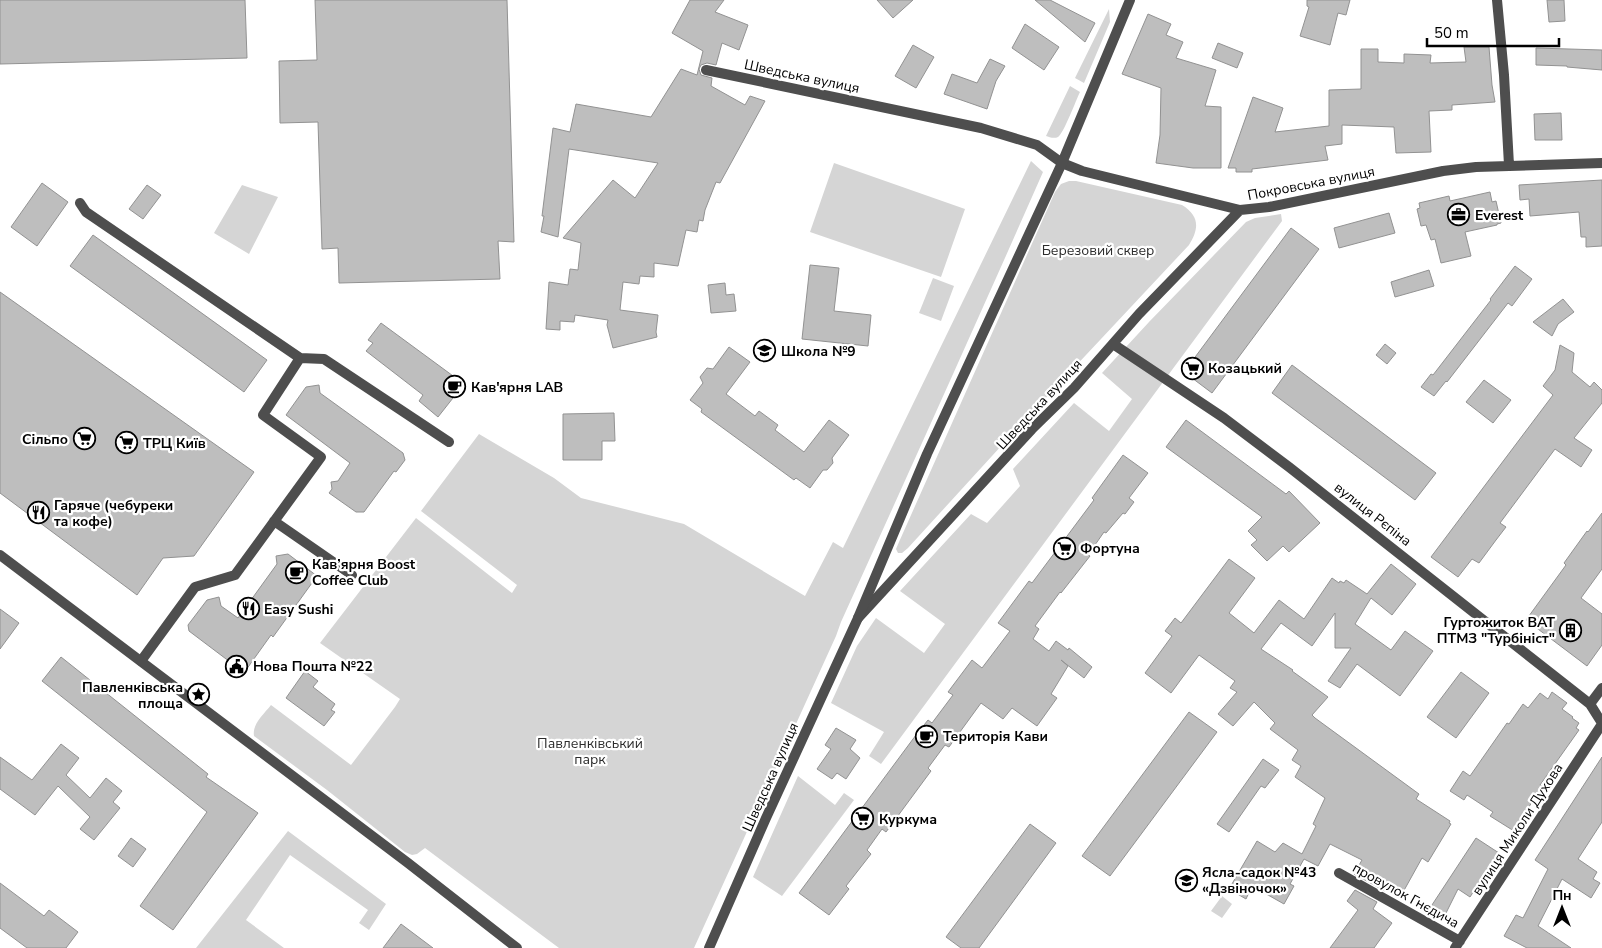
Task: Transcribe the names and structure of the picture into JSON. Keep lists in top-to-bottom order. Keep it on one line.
{"streets":{"street":["Шведська вулиця","Покровська вулиця","вулиця Рєпіна","вулиця Миколи Духова","провулок Гнєдича"]},"crossings":[["Шведська вулиця","Покровська вулиця"],["Шведська вулиця","вулиця Рєпіна"],["вулиця Рєпіна","вулиця Миколи Духова"],["вулиця Миколи Духова","провулок Гнєдича"]],"parks":["Березовий сквер","Павленківський парк"],"places":{"office":["Everest"],"school or university":["Школа №9","Ясла-садок №43 «Дзвіночок»"],"supermarket":["Козацький","Сільпо","ТРЦ Київ","Фортуна","Куркума"],"cafe":["Кав'ярня LAB","Кав’ярня Boost Coffee Club","Територія Кави"],"restaurant":["Гаряче (чебуреки та кофе)","Easy Sushi"],"building":["Гуртожиток ВАТ ПТМЗ \"Турбініст\""],"public building":["Нова Пошта №22"],"place":["Павленківська площа"]},"scale_bar":"50 m","north":"top"}
